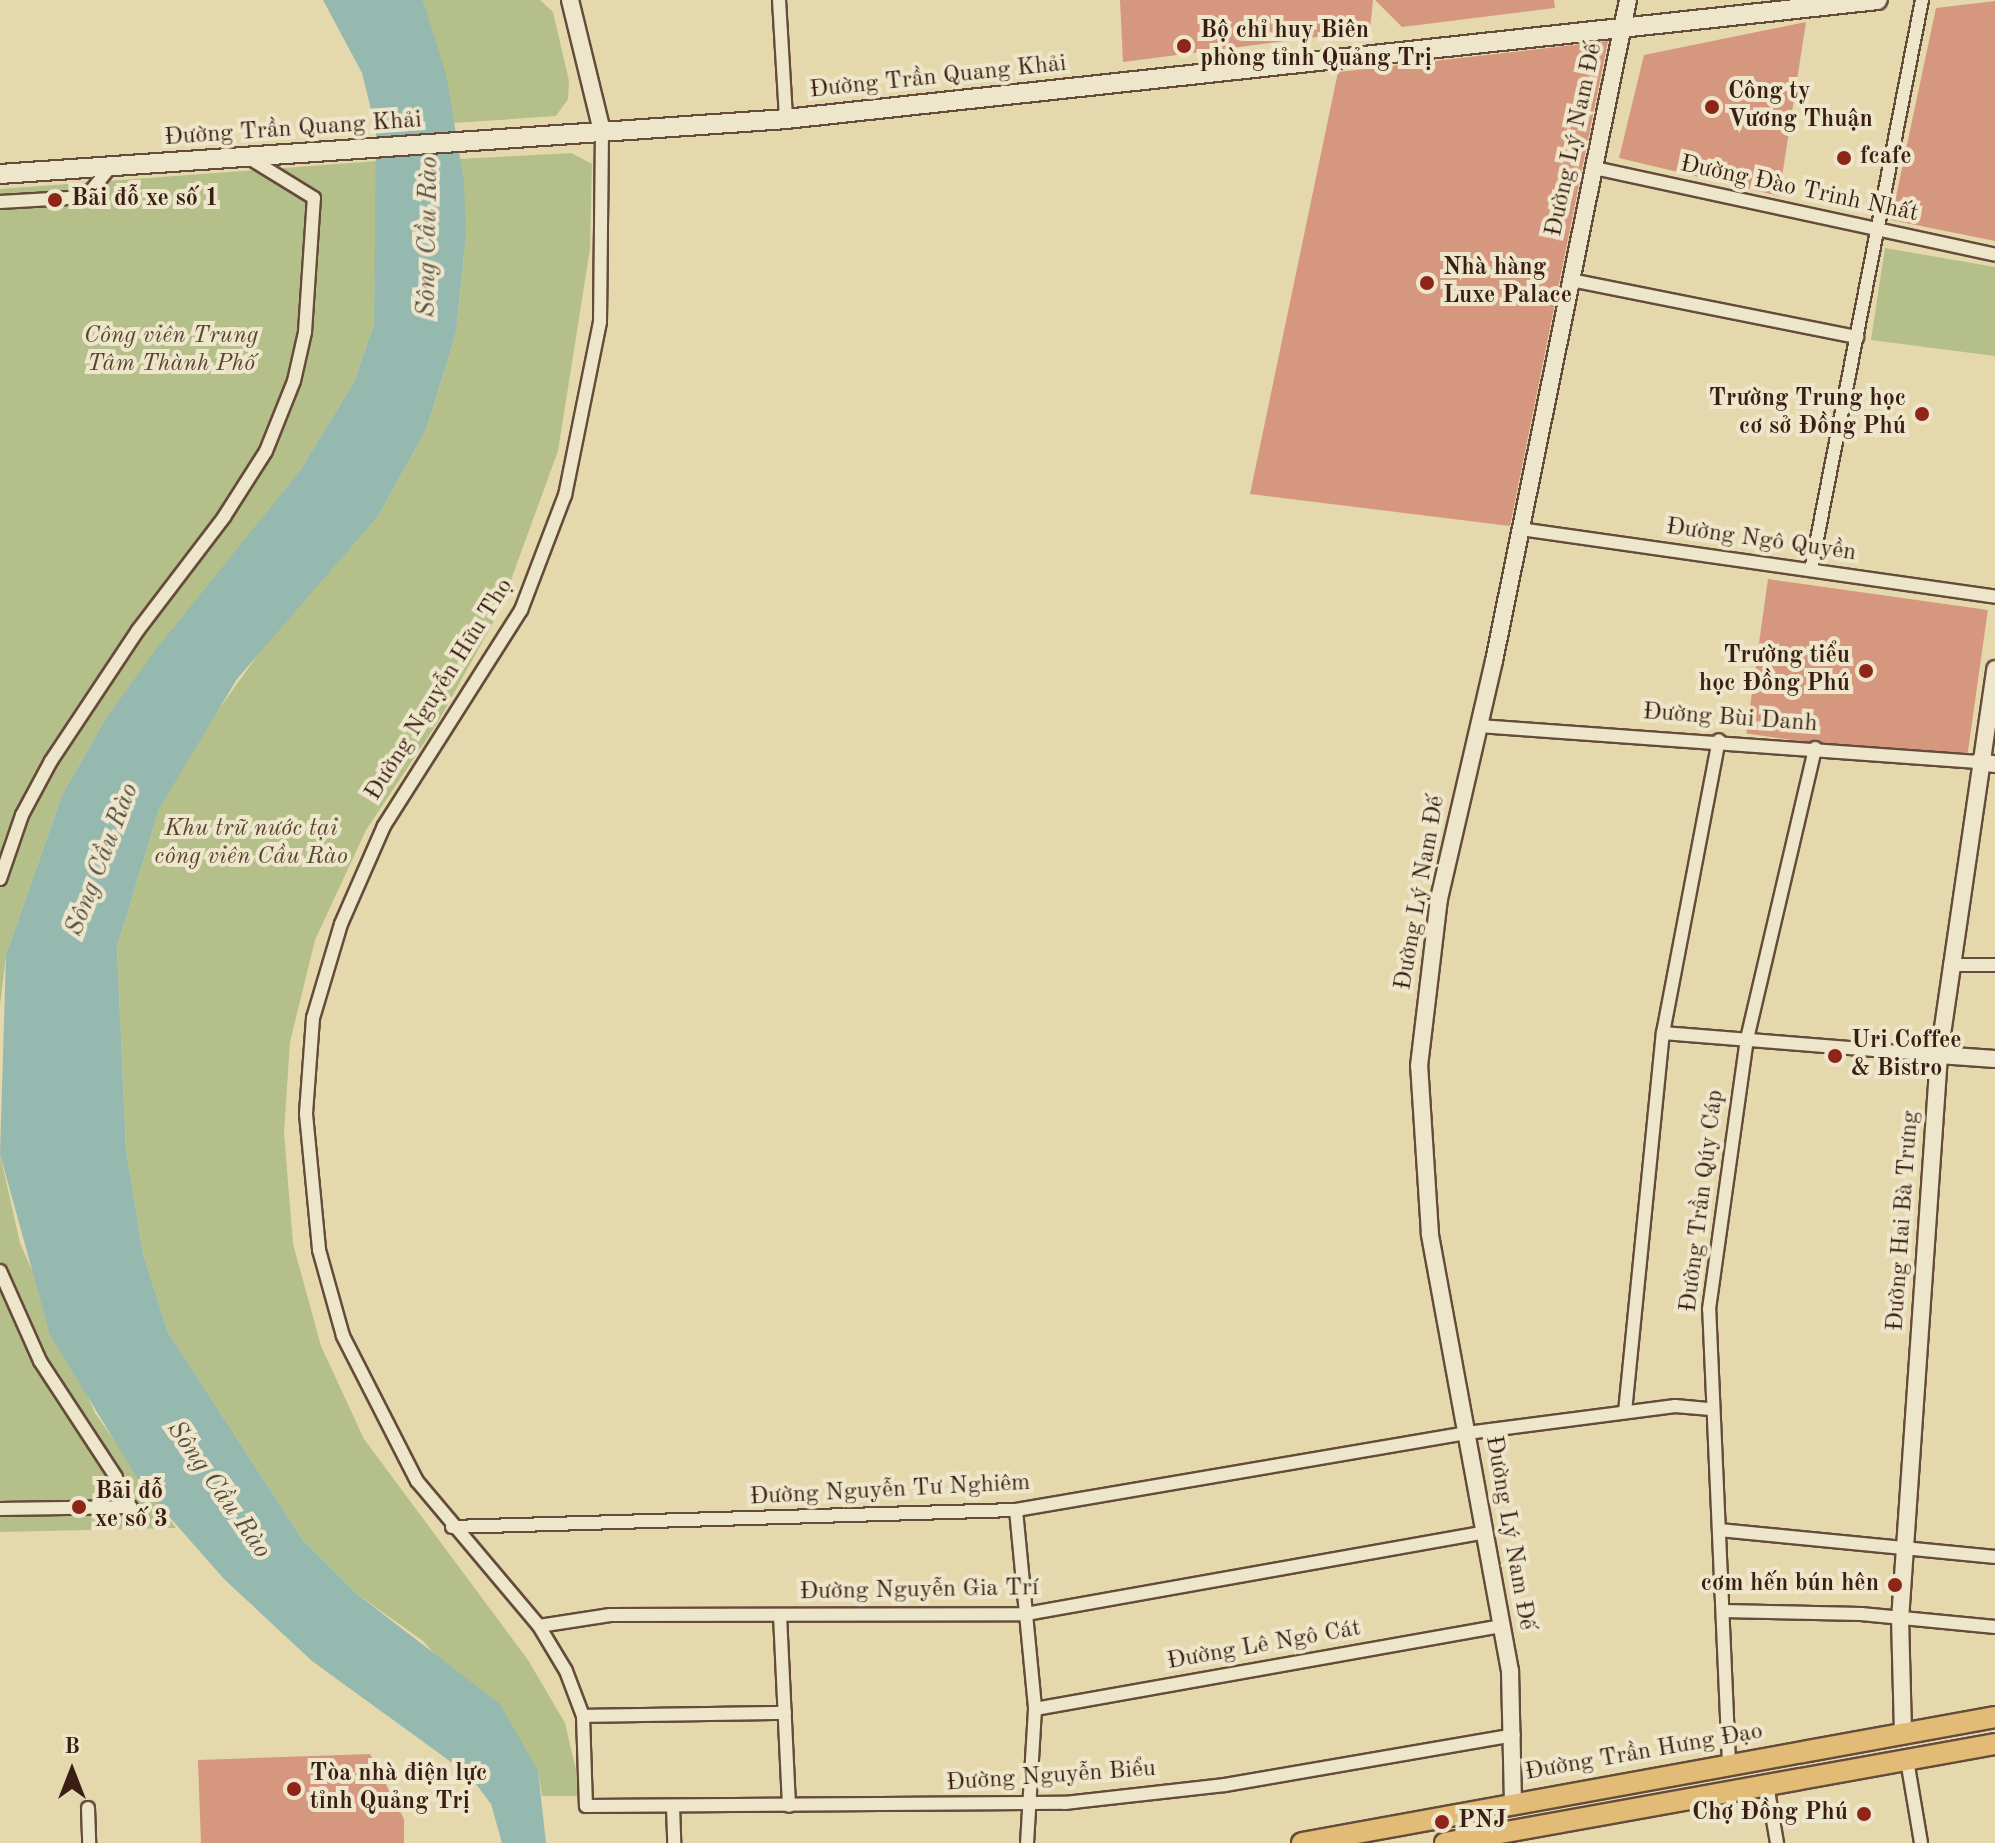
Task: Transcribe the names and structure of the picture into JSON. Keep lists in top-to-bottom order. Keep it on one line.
{"streets":{"main road":["Đường Trần Quang Khải","Đường Trần Hưng Đạo"],"street":["Đường Lý Nam Đế","Đường Đào Trinh Nhất","Đường Ngô Quyền","Đường Nguyễn Hữu Thọ","Đường Bùi Danh","Đường Trần Qúy Cáp","Đường Hai Bà Trưng","Đường Nguyễn Tư Nghiêm","Đường Nguyễn Gia Trí","Đường Lê Ngô Cát","Đường Nguyễn Biểu"]},"crossings":[["Đường Trần Quang Khải","Đường Lý Nam Đế"],["Đường Trần Quang Khải","Đường Nguyễn Hữu Thọ"],["Đường Lý Nam Đế","Đường Đào Trinh Nhất"],["Đường Lý Nam Đế","Đường Ngô Quyền"],["Đường Lý Nam Đế","Đường Bùi Danh"],["Đường Lý Nam Đế","Đường Nguyễn Tư Nghiêm"],["Đường Lý Nam Đế","Đường Nguyễn Gia Trí"],["Đường Lý Nam Đế","Đường Lê Ngô Cát"],["Đường Lý Nam Đế","Đường Trần Hưng Đạo"],["Đường Lý Nam Đế","Đường Nguyễn Biểu"],["Đường Nguyễn Hữu Thọ","Đường Nguyễn Tư Nghiêm"],["Đường Nguyễn Hữu Thọ","Đường Nguyễn Gia Trí"],["Đường Nguyễn Hữu Thọ","Đường Nguyễn Biểu"],["Đường Bùi Danh","Đường Trần Qúy Cáp"],["Đường Bùi Danh","Đường Hai Bà Trưng"],["Đường Trần Qúy Cáp","Đường Nguyễn Tư Nghiêm"],["Đường Trần Qúy Cáp","Đường Trần Hưng Đạo"],["Đường Hai Bà Trưng","Đường Trần Hưng Đạo"]],"water":["Sông Cầu Rào"],"parks":["Công viên Trung Tâm Thành Phố","Khu trữ nước tại công viên Cầu Rào"],"places":["Bộ chỉ huy Biên phòng tỉnh Quảng Trị","Công ty Vương Thuận","fcafe","Bãi đỗ xe số 1","Nhà hàng Luxe Palace","Trường Trung học cơ sở Đồng Phú","Trường tiểu học Đồng Phú","Uri Coffee & Bistro","Bãi đỗ xe số 3","cơm hến bún hên","Tòa nhà điện lực tỉnh Quảng Trị","Chợ Đồng Phú","PNJ"],"north":"top"}
